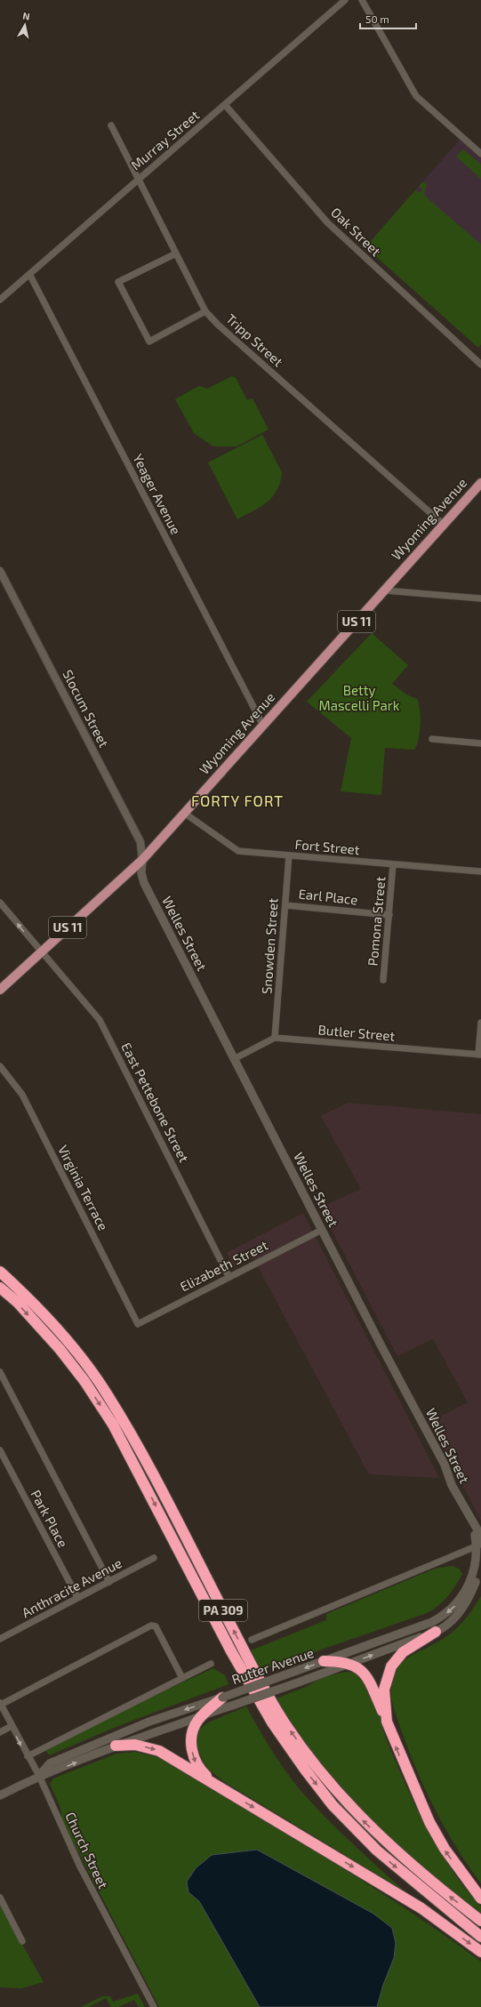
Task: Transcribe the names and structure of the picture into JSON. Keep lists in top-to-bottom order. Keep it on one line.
{"streets":{"highway":["PA 309"],"main road":["Wyoming Avenue","US 11","Welles Street","Rutter Avenue"],"street":["Murray Street","Oak Street","Tripp Street","Yeager Avenue","Slocum Street","Fort Street","Earl Place","Pomona Street","Snowden Street","Butler Street","East Pettebone Street","Virginia Terrace","Elizabeth Street","Park Place","Anthracite Avenue","Church Street"]},"crossings":[["Murray Street","Oak Street"],["Murray Street","Tripp Street"],["Murray Street","Yeager Avenue"],["Tripp Street","Wyoming Avenue"],["Yeager Avenue","Wyoming Avenue"],["Wyoming Avenue","Slocum Street"],["Wyoming Avenue","Fort Street"],["Wyoming Avenue","Welles Street"],["Wyoming Avenue","East Pettebone Street"],["Slocum Street","Welles Street"],["Fort Street","Pomona Street"],["Fort Street","Snowden Street"],["Earl Place","Pomona Street"],["Earl Place","Snowden Street"],["Welles Street","Elizabeth Street"],["Welles Street","Rutter Avenue"],["Snowden Street","Butler Street"],["East Pettebone Street","Elizabeth Street"],["Virginia Terrace","Elizabeth Street"],["Park Place","Anthracite Avenue"],["Rutter Avenue","Church Street"]],"districts":["FORTY FORT"],"parks":["Betty Mascelli Park"],"scale_bar":"50 m","north":"top"}
